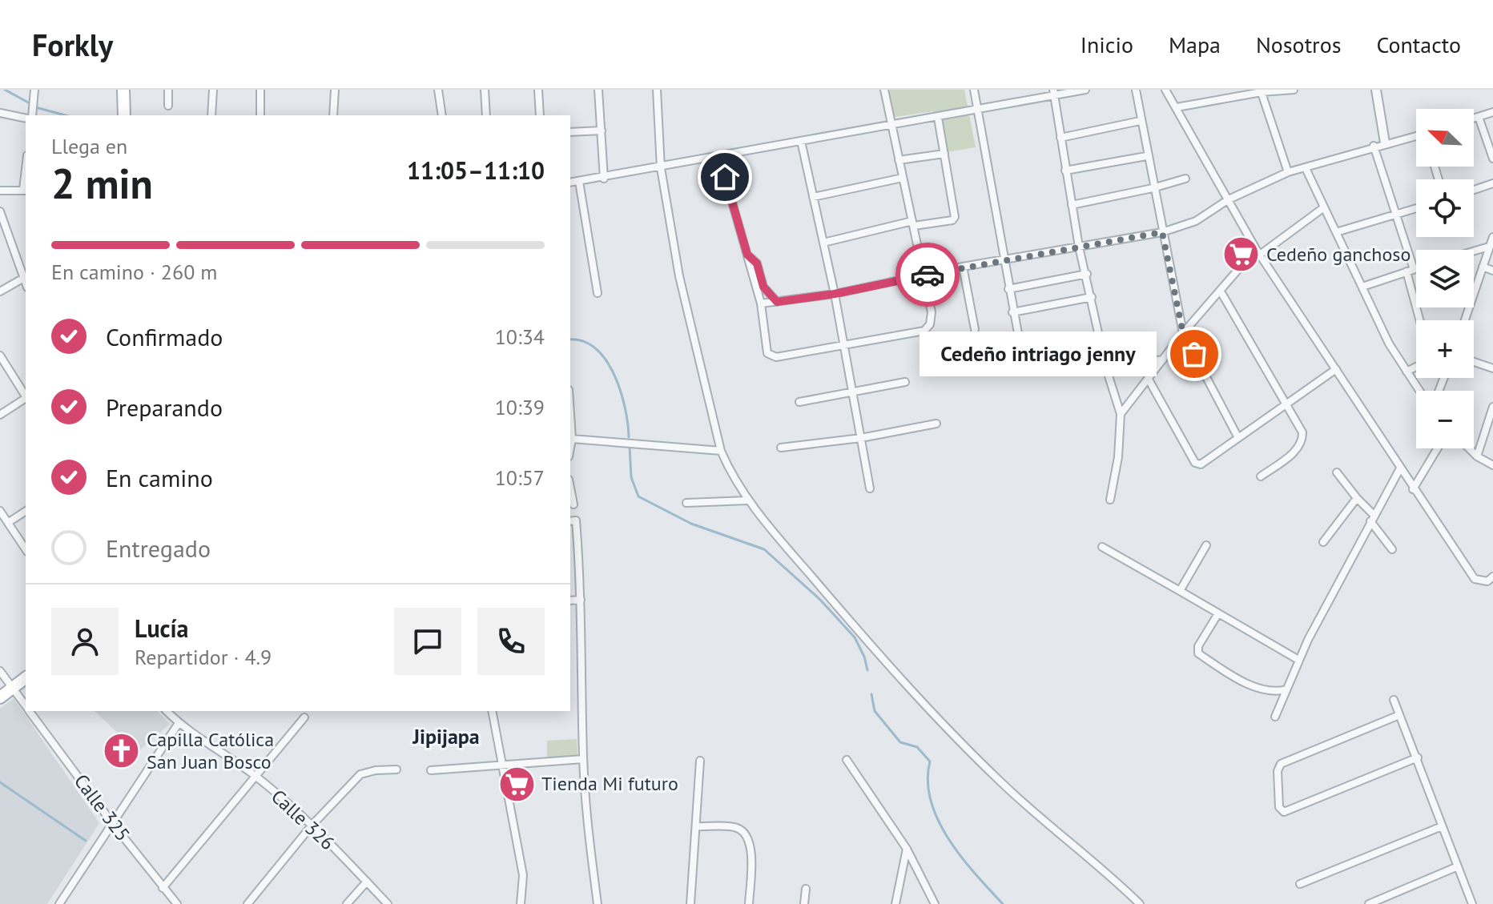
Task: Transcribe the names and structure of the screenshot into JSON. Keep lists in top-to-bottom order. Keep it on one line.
{"streets":{"street":["Calle 325","Calle 326"]},"districts":["Jipijapa"],"places":{"supermarket":["Cedeño ganchoso","Tienda Mi futuro"],"other":["Cedeño intriago jenny"],"church":["Capilla Católica San Juan Bosco"]},"north":"top left","page":{"header":"Forkly","nav":["Inicio","Mapa","Nosotros","Contacto"],"map_buttons":["+","−"],"heading":["2 min","Llega en","11:05–11:10"],"panel":["Lucía","Repartidor · 4.9"],"bar":"En camino · 260 m","list":[["Confirmado","10:34"],["Preparando","10:39"],["En camino","10:57"],"Entregado"],"bubble":"Cedeño intriago jenny"}}
